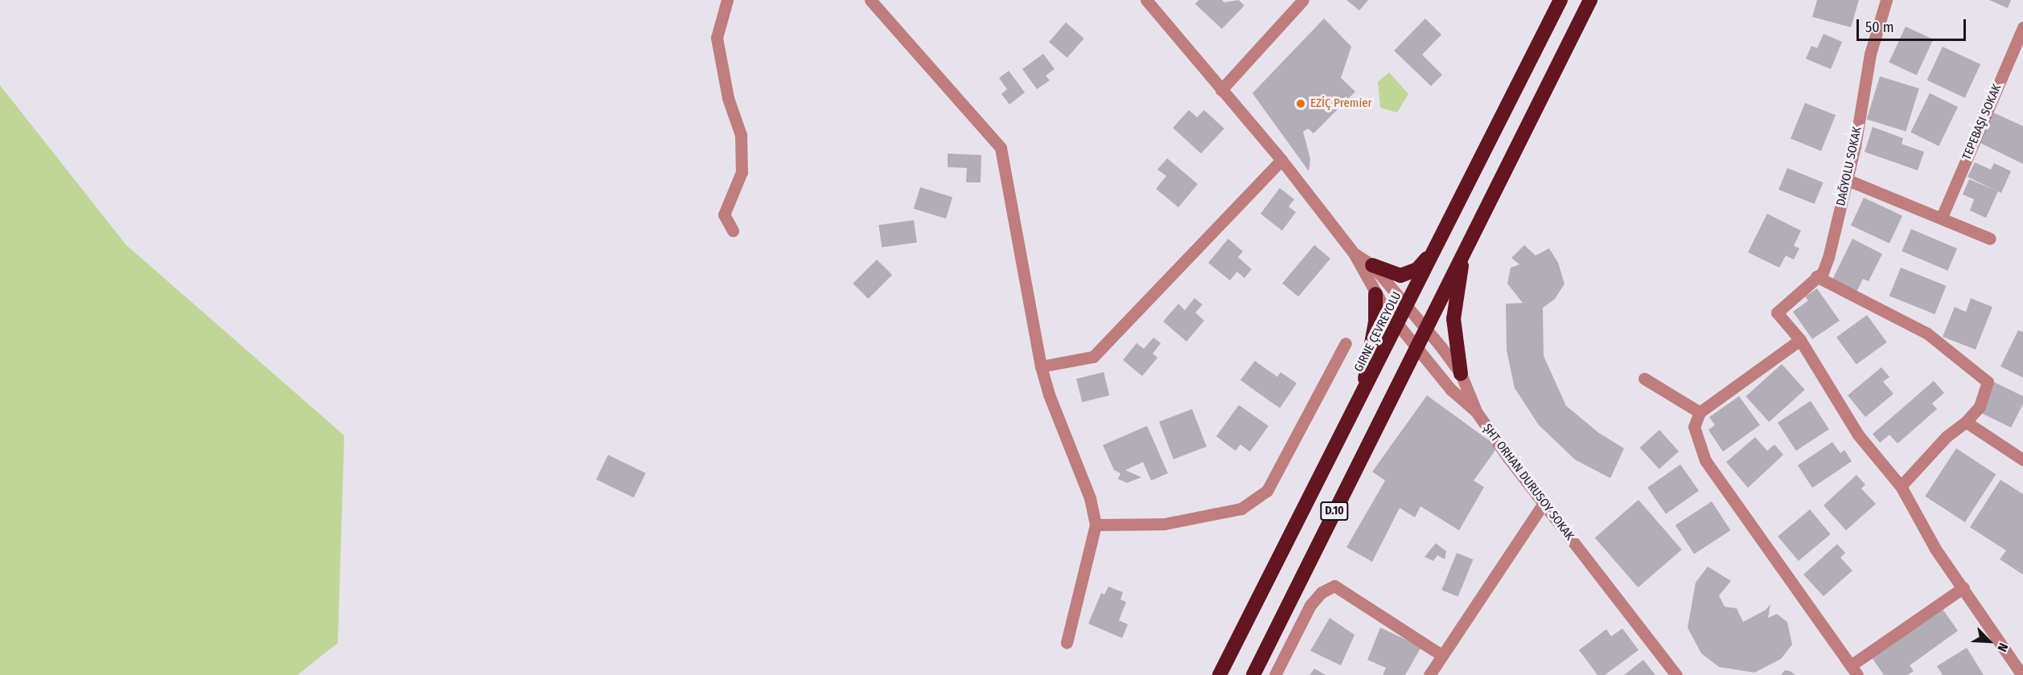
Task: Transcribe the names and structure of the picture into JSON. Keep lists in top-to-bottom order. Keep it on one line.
{"streets":{"highway":["GIRNE ÇEVREYOLU","D.10"],"street":["DAĞYOLU SOKAK","ŞHT ORHAN DURUSOY SOKAK"]},"crossings":[["GIRNE ÇEVREYOLU","ŞHT ORHAN DURUSOY SOKAK"],["ŞHT ORHAN DURUSOY SOKAK","D.10"]],"places":["EZİÇ Premier"],"scale_bar":"50 m","north":"bottom right"}
